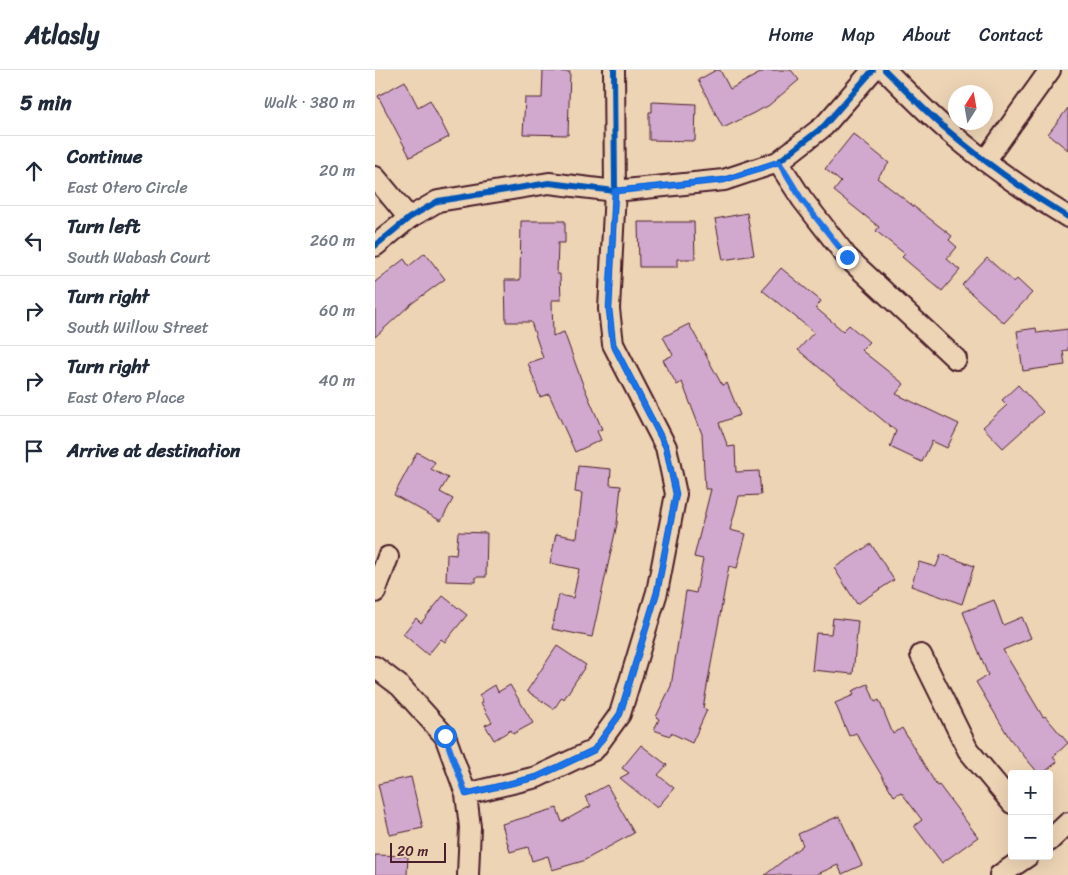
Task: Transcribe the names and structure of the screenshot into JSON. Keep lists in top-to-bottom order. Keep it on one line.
{"scale_bar":"20 m","north":"top","page":{"header":"Atlasly","nav":["Home","Map","About","Contact"],"heading":["5 min","Walk · 380 m"],"list":[["Continue","East Otero Circle","20 m"],["Turn left","South Wabash Court","260 m"],["Turn right","South Willow Street","60 m"],["Turn right","East Otero Place","40 m"],"Arrive at destination"],"map_buttons":["+","−"],"scale":"20 m"}}
